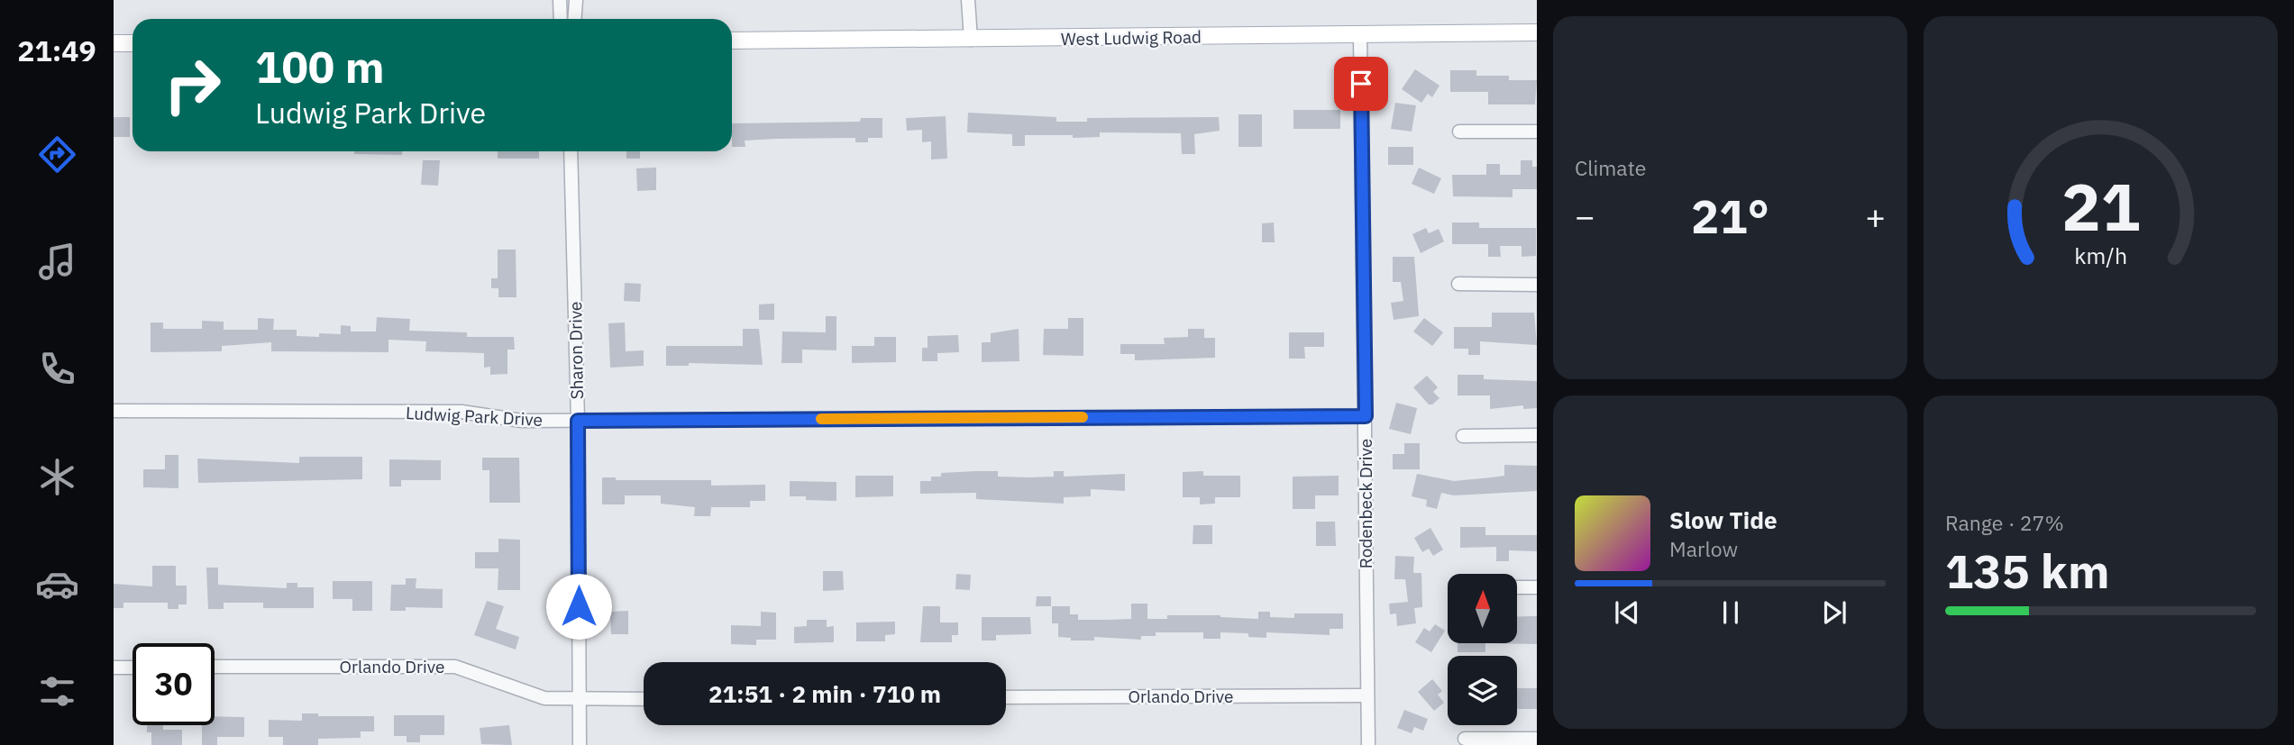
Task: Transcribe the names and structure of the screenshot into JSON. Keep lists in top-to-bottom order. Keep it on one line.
{"streets":{"main road":["West Ludwig Road"],"street":["Sharon Drive","Ludwig Park Drive","Rodenbeck Drive","Orlando Drive"]},"crossings":[["West Ludwig Road","Rodenbeck Drive"],["Sharon Drive","Ludwig Park Drive"],["Sharon Drive","Orlando Drive"],["Ludwig Park Drive","Rodenbeck Drive"],["Rodenbeck Drive","Orlando Drive"]],"north":"top","page":{"tabs":"21:49","tile":["Climate",["Range · 27%","135 km"]],"turn":["100 m","Ludwig Park Drive"],"heat":["−","21°","+"],"song":["Slow Tide","Marlow"],"limit":"30","trip":"21:51 · 2 min · 710 m","gauge":["21","km/h"]}}
